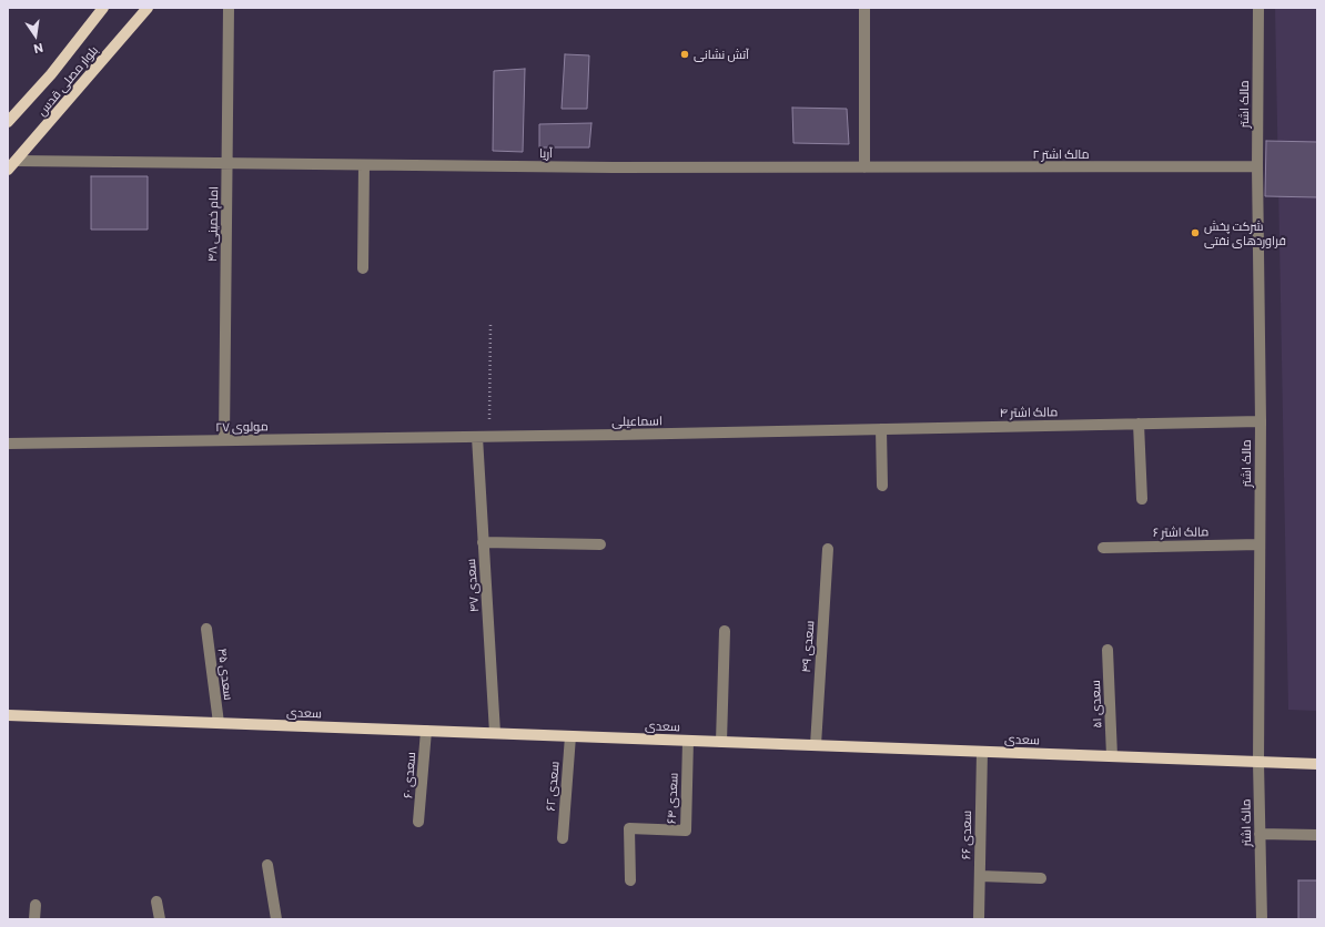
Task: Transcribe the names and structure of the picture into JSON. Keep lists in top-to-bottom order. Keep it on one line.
{"streets":{"main road":["بلوار مصلی قدس","سعدی"],"street":["مالک اشتر","آریا","مالک اشتر ۲","امام خمینی ۴۸","مالک اشتر ۴","اسماعیلی","مولوی ۲۷","مالک اشتر ۶","سعدی ۴۷","سعدی ۴۹","سعدی ۴۵","سعدی ۵۱","سعدی ۶۰","سعدی ۶۲","سعدی ۶۴","سعدی ۶۶"]},"crossings":[["بلوار مصلی قدس","آریا"],["مالک اشتر","مالک اشتر ۲"],["مالک اشتر","مالک اشتر ۴"],["مالک اشتر","مالک اشتر ۶"],["مالک اشتر","سعدی"],["آریا","مالک اشتر ۲"],["آریا","امام خمینی ۴۸"],["امام خمینی ۴۸","مولوی ۲۷"],["مالک اشتر ۴","اسماعیلی"],["اسماعیلی","مولوی ۲۷"],["اسماعیلی","سعدی ۴۷"],["مولوی ۲۷","سعدی ۴۷"],["سعدی ۴۷","سعدی"],["سعدی ۴۹","سعدی"],["سعدی ۴۵","سعدی"],["سعدی ۵۱","سعدی"],["سعدی","سعدی ۶۰"],["سعدی","سعدی ۶۲"],["سعدی","سعدی ۶۴"],["سعدی","سعدی ۶۶"]],"places":["آتش نشانی","شرکت پخش فراوردهای نفتی"],"north":"bottom"}
